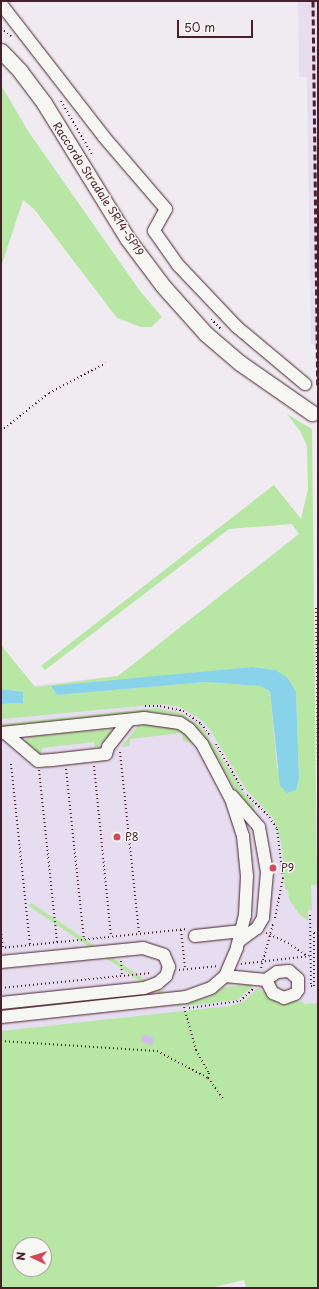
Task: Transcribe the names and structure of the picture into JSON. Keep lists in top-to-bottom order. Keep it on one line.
{"streets":{"main road":["Raccordo Stradale SR14-SP19"]},"places":["P8","P9"],"scale_bar":"50 m","north":"left"}
